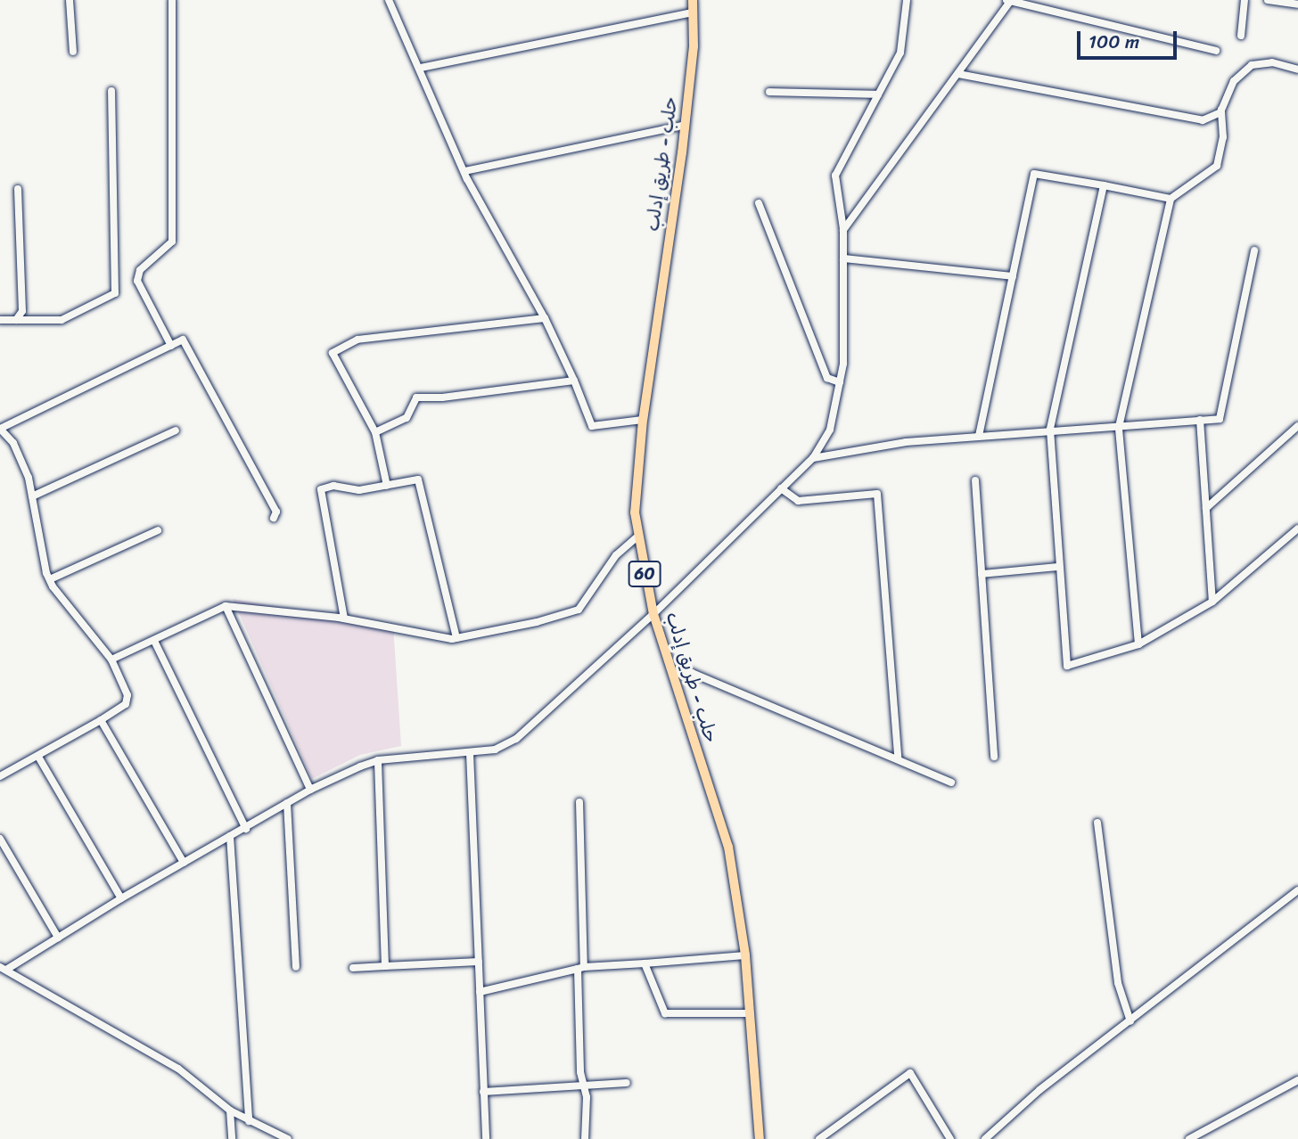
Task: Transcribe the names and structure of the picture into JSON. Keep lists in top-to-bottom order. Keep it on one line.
{"streets":{"highway":["حلب - طريق إدلب","60"]},"scale_bar":"100 m"}
